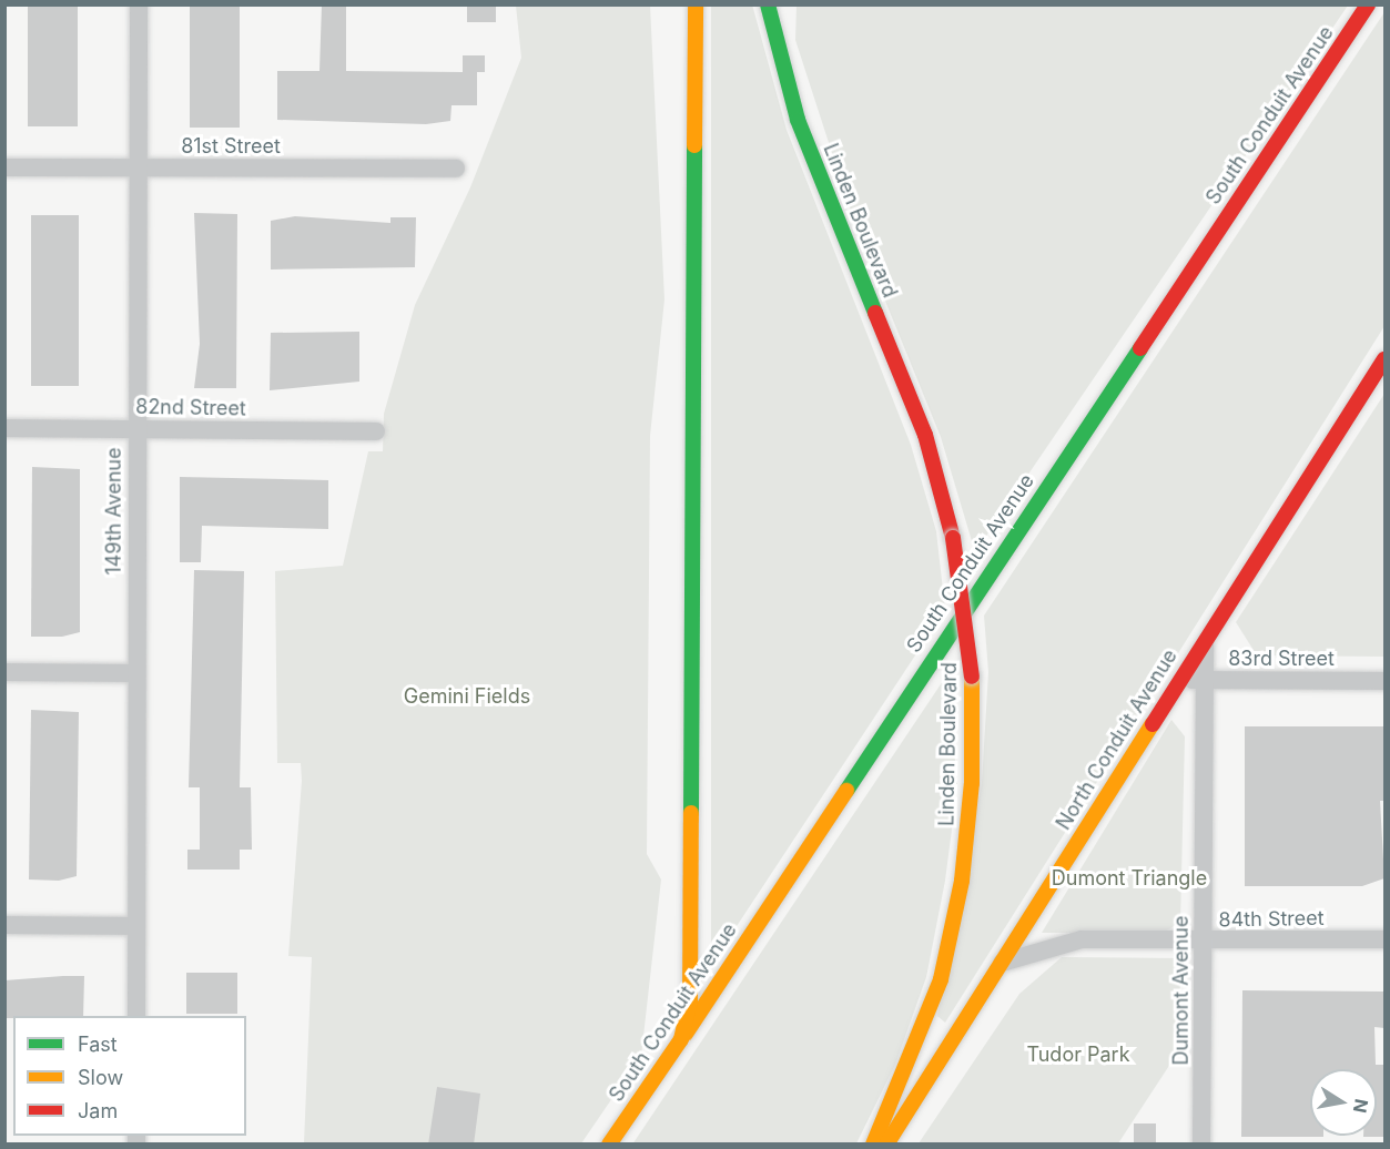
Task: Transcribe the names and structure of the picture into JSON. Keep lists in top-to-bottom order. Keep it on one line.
{"streets":{"main road":["South Conduit Avenue","Linden Boulevard","North Conduit Avenue"],"street":["81st Street","82nd Street","149th Avenue","83rd Street","84th Street","Dumont Avenue"]},"crossings":[["81st Street","149th Avenue"],["82nd Street","149th Avenue"],["83rd Street","North Conduit Avenue"],["83rd Street","Dumont Avenue"],["North Conduit Avenue","84th Street"],["North Conduit Avenue","Dumont Avenue"],["84th Street","Dumont Avenue"]],"parks":["Gemini Fields","Dumont Triangle","Tudor Park"],"legend":["Fast","Slow","Jam"],"north":"right"}
